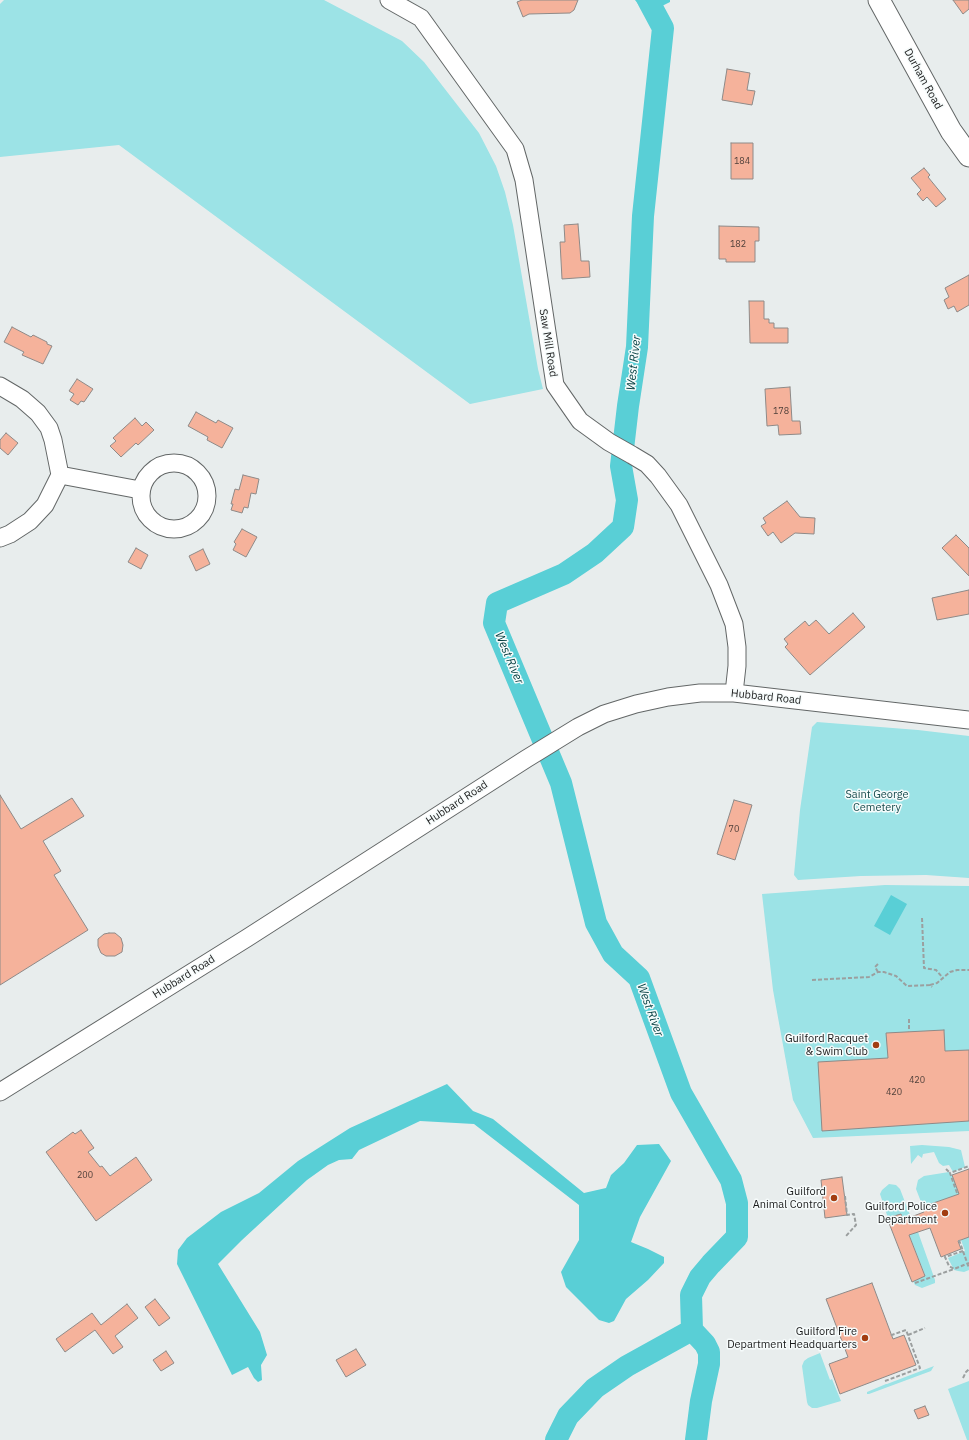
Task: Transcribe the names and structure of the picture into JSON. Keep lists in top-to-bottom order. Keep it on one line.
{"streets":{"main road":["Durham Road"],"street":["Saw Mill Road","Hubbard Road"]},"crossings":[["Saw Mill Road","Hubbard Road"]],"water":["West River"],"parks":["Saint George Cemetery"],"places":["Guilford Racquet & Swim Club","Guilford Animal Control","Guilford Police Department","Guilford Fire Department Headquarters"],"house_numbers":["184","182","178","70","420","420","200"]}
